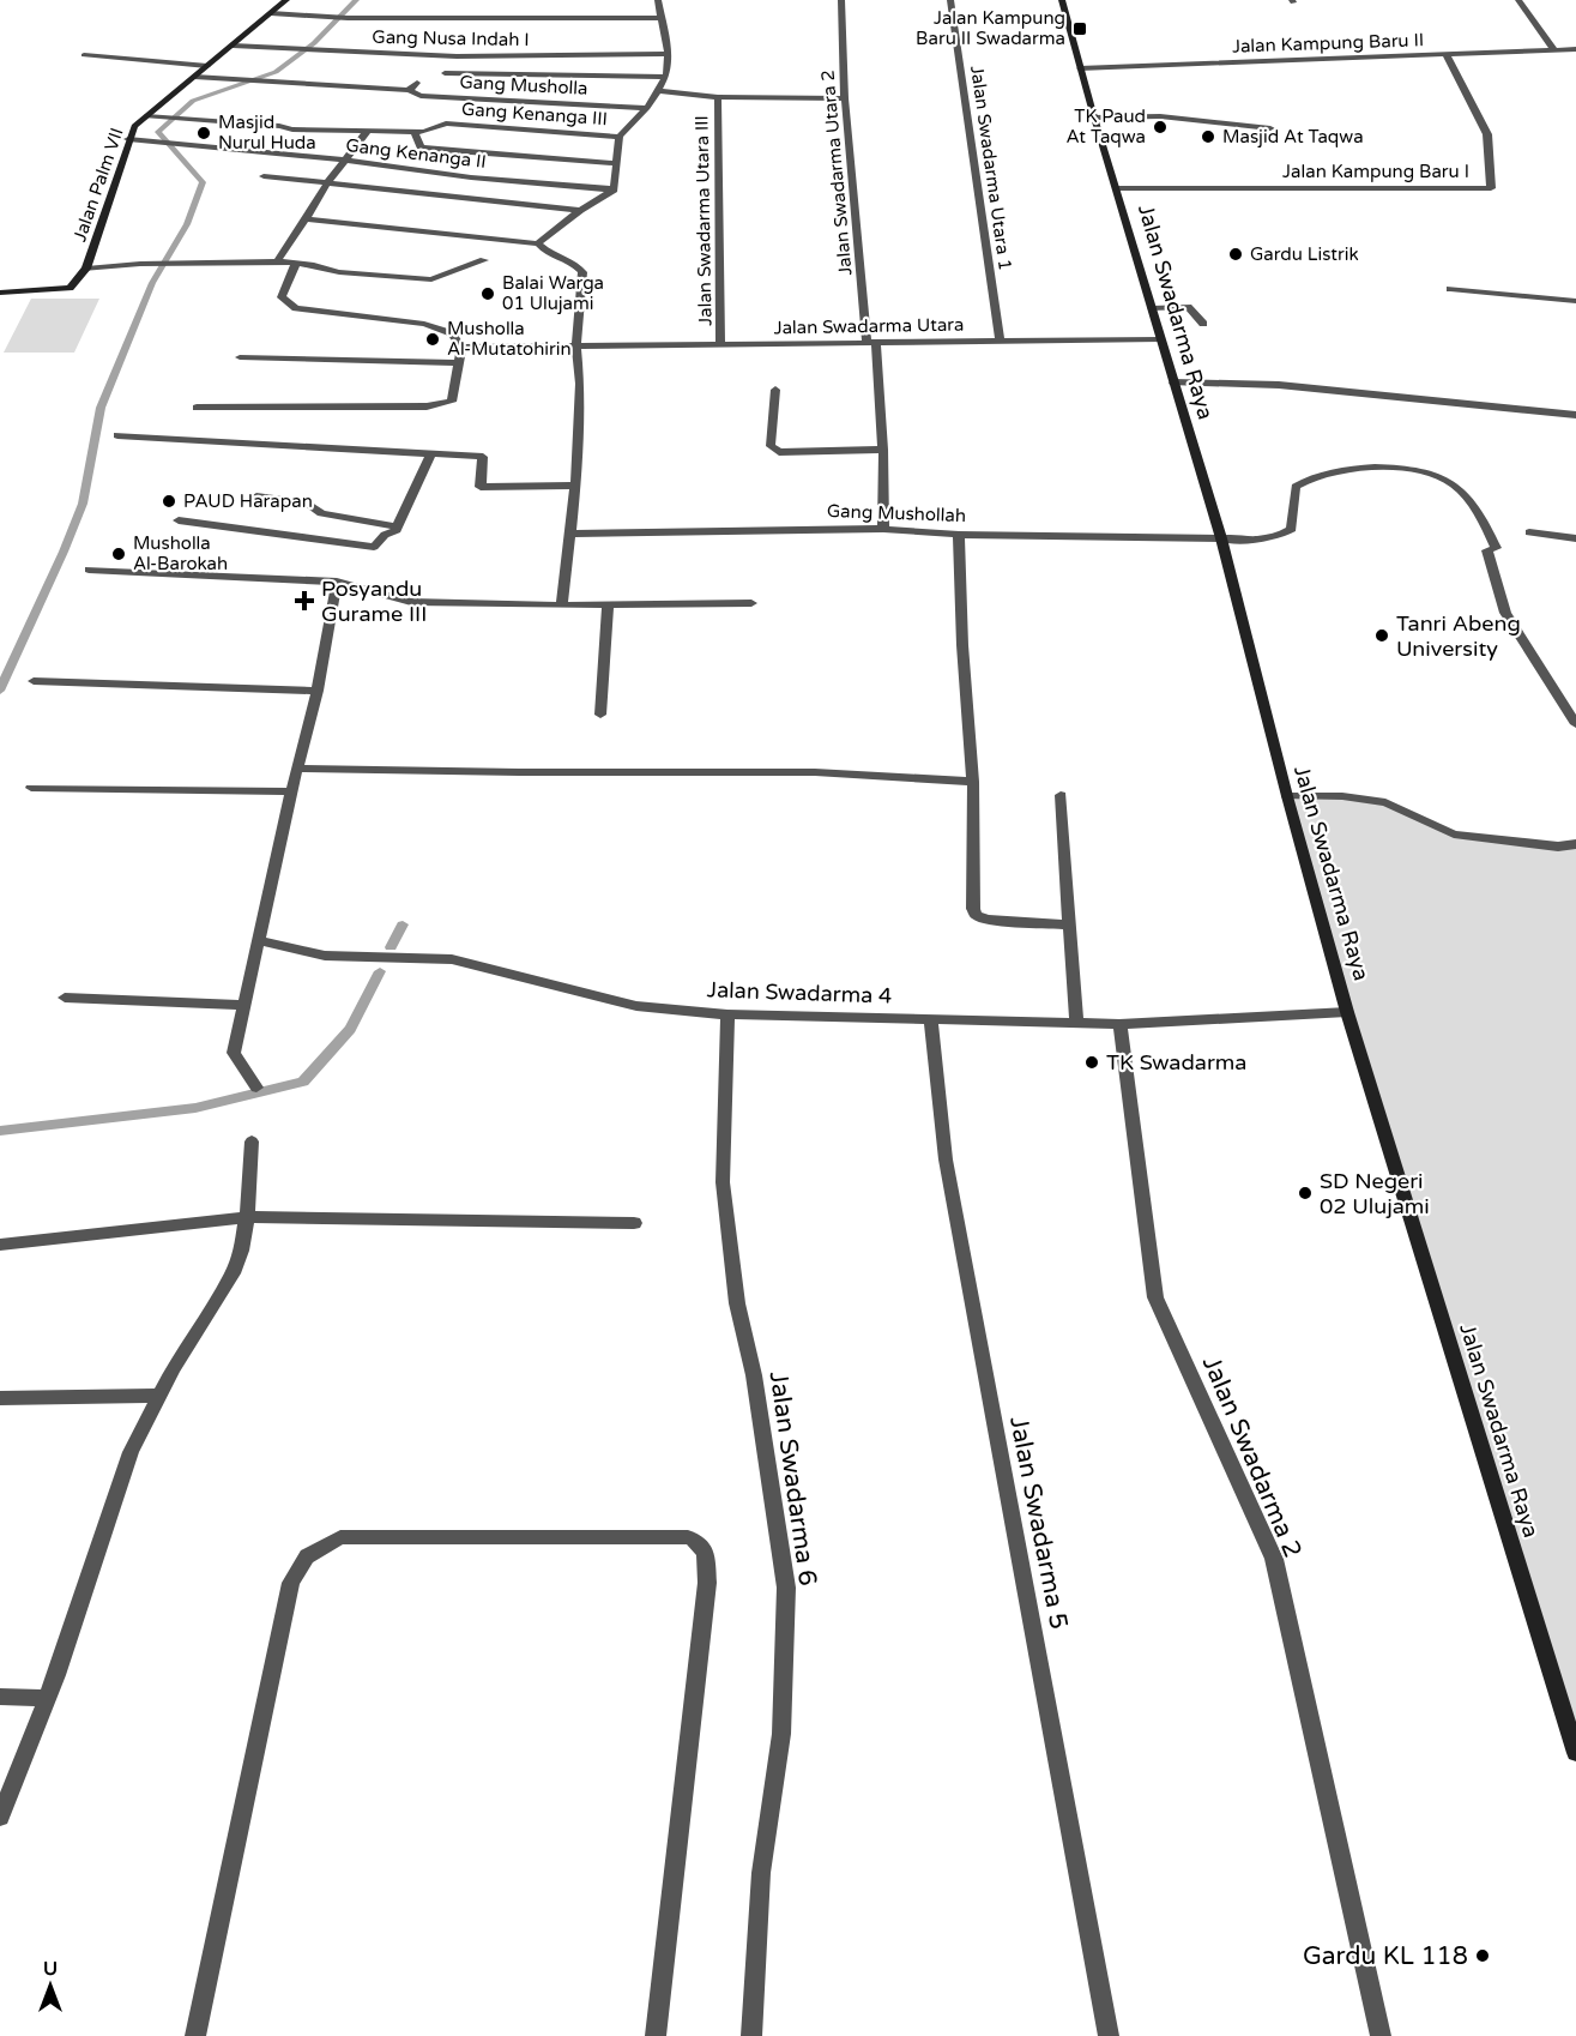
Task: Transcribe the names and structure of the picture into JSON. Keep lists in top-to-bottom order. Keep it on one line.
{"streets":{"main road":["Jalan Palm VII","Jalan Swadarma Raya"],"street":["Gang Nusa Indah I","Jalan Kampung Baru II","Gang Musholla","Gang Kenanga III","Gang Kenanga II","Jalan Swadarma Utara 1","Jalan Kampung Baru I","Jalan Swadarma Utara 2","Jalan Swadarma Utara III","Jalan Swadarma Utara","Gang Mushollah","Jalan Swadarma 4","Jalan Swadarma 2","Jalan Swadarma 6","Jalan Swadarma 5"]},"crossings":[["Gang Nusa Indah I","Jalan Palm VII"],["Jalan Kampung Baru II","Jalan Kampung Baru I"],["Jalan Kampung Baru II","Jalan Swadarma Raya"],["Gang Musholla","Jalan Palm VII"],["Gang Kenanga III","Jalan Palm VII"],["Gang Kenanga II","Jalan Palm VII"],["Jalan Swadarma Utara 1","Jalan Swadarma Utara"],["Jalan Kampung Baru I","Jalan Swadarma Raya"],["Jalan Swadarma Utara 2","Jalan Swadarma Utara"],["Jalan Swadarma Utara 2","Gang Mushollah"],["Jalan Swadarma Utara III","Jalan Swadarma Utara"],["Jalan Swadarma Raya","Jalan Swadarma Utara"],["Jalan Swadarma Raya","Gang Mushollah"],["Jalan Swadarma Raya","Jalan Swadarma 4"],["Jalan Swadarma 4","Jalan Swadarma 2"],["Jalan Swadarma 4","Jalan Swadarma 6"],["Jalan Swadarma 4","Jalan Swadarma 5"]],"places":{"transit":["Jalan Kampung Baru II Swadarma"],"other":["TK Paud At Taqwa","Masjid Nurul Huda","Masjid At Taqwa","Gardu Listrik","Balai Warga 01 Ulujami","Musholla Al-Mutatohirin","PAUD Harapan","Musholla Al-Barokah","Tanri Abeng University","TK Swadarma","SD Negeri 02 Ulujami","Gardu KL 118"],"health":["Posyandu Gurame III"]},"north":"top"}
